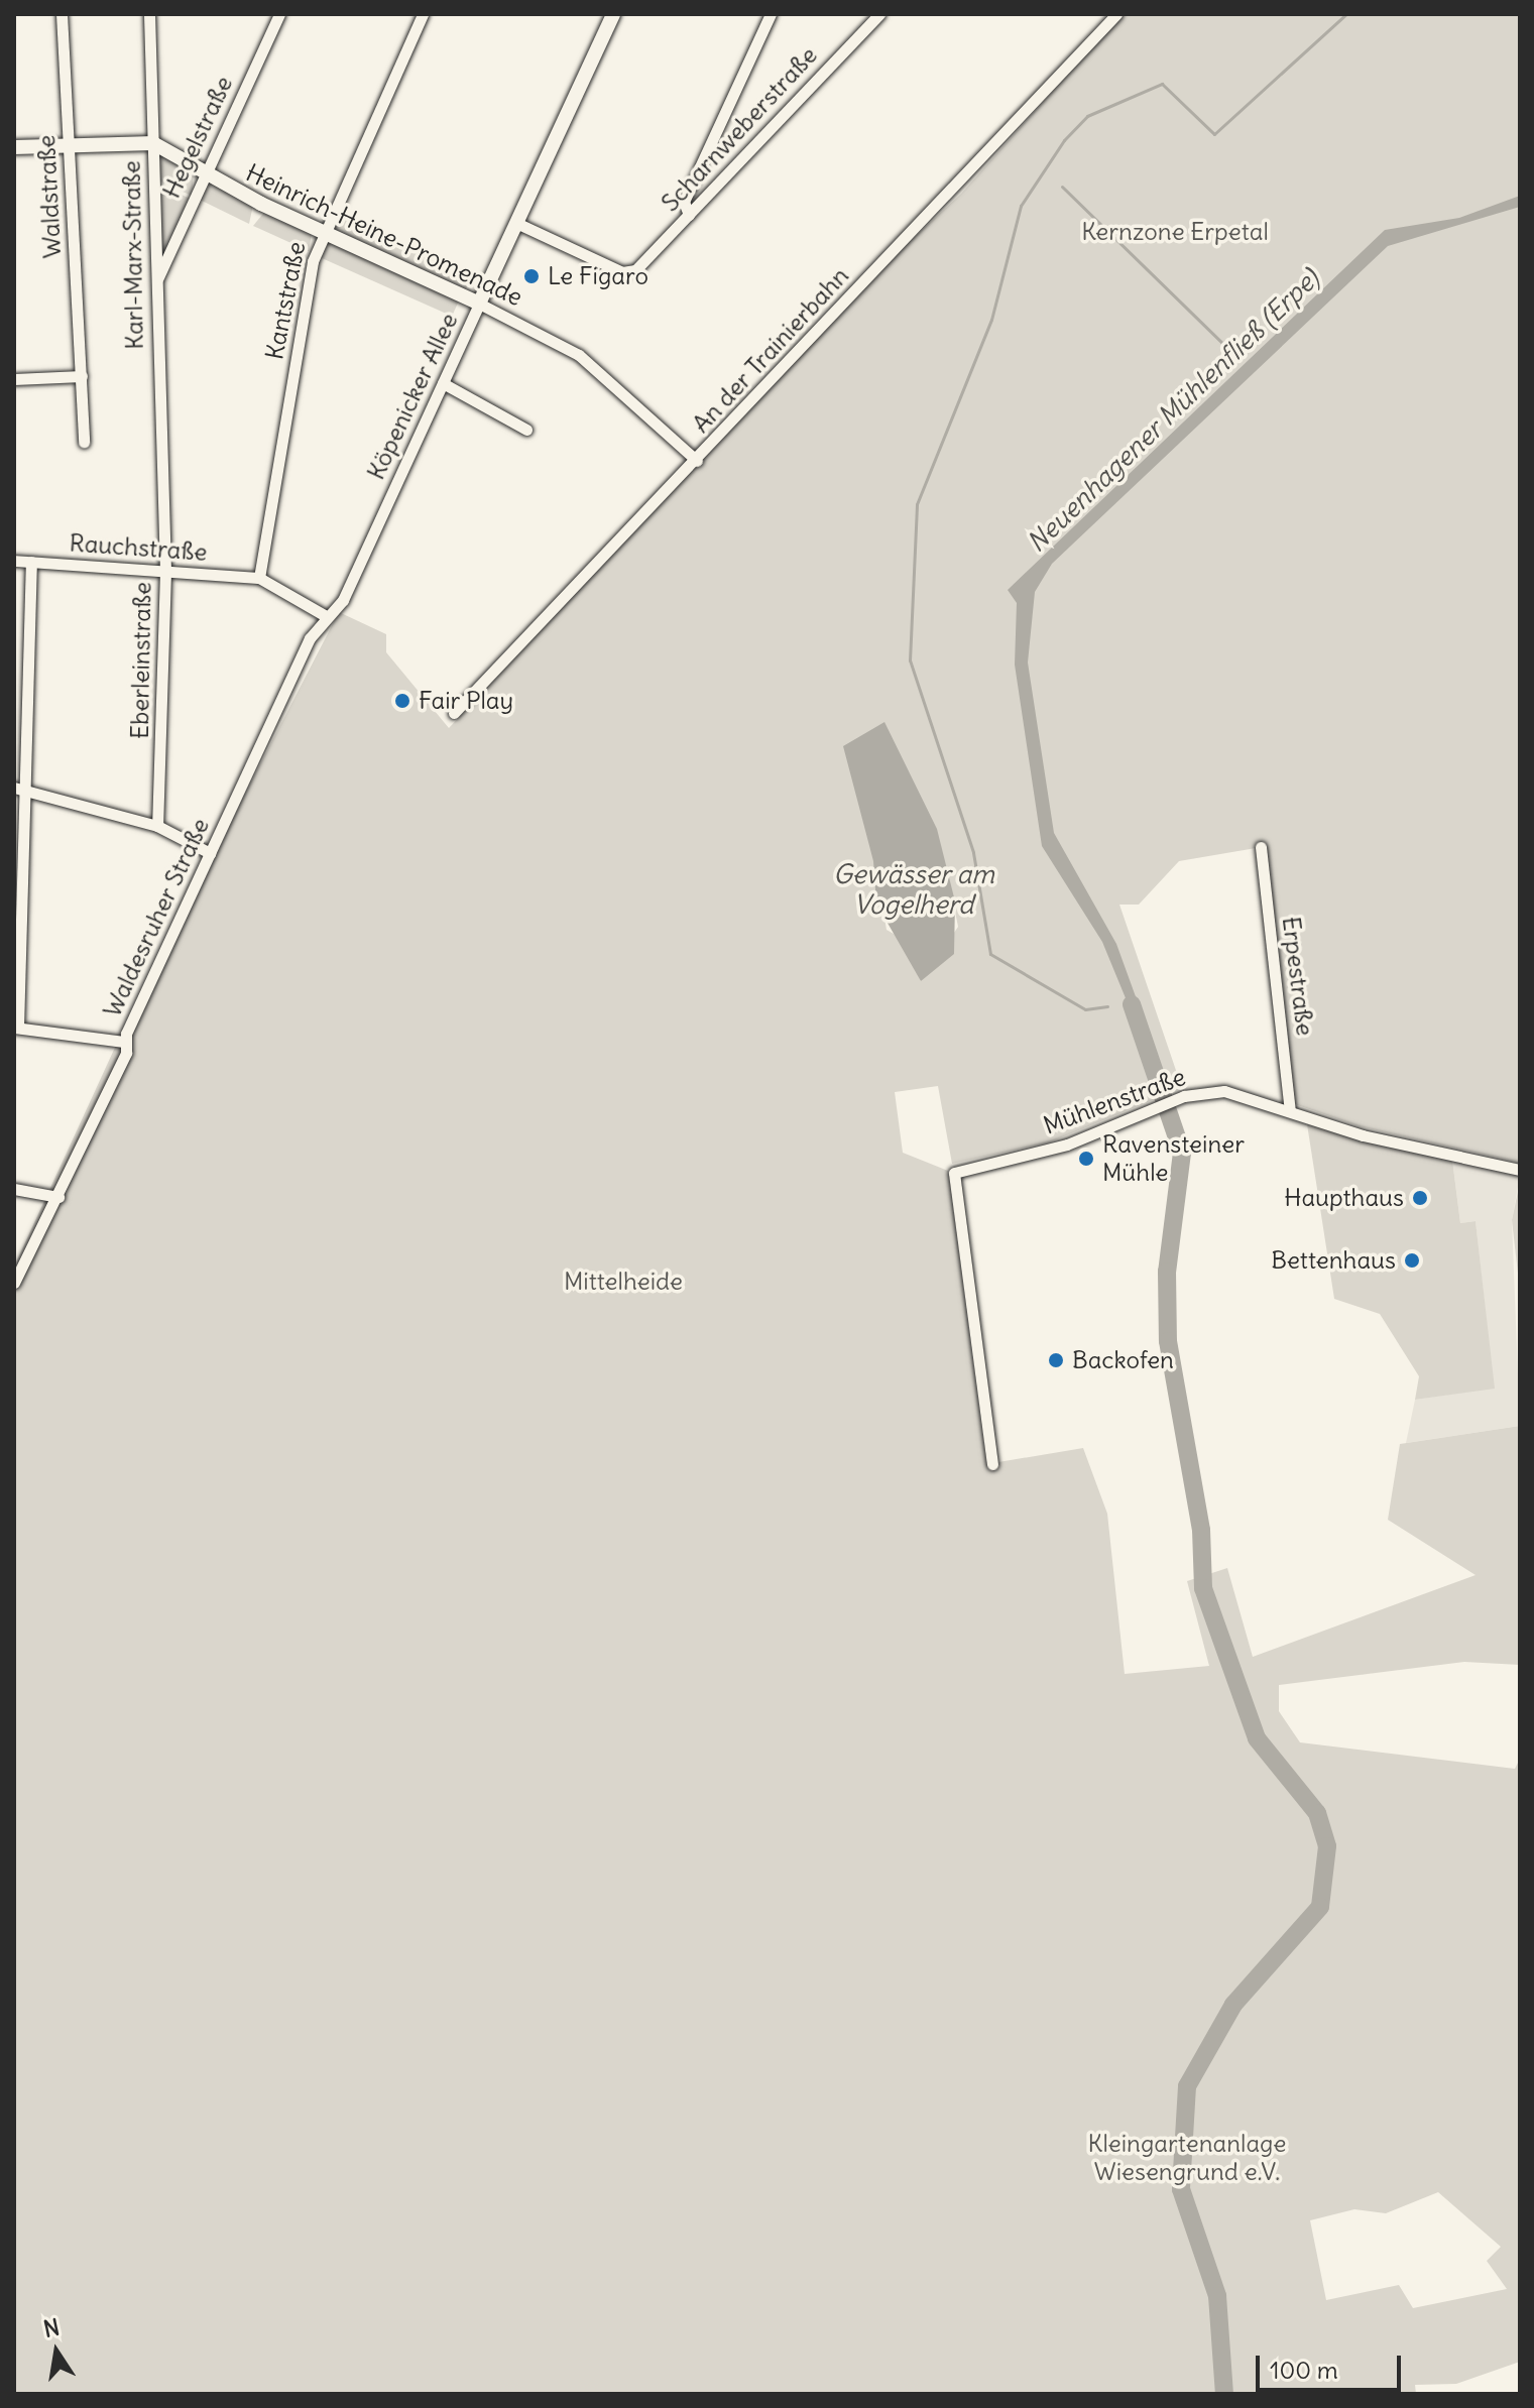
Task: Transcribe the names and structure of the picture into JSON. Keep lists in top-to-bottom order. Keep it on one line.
{"streets":{"street":["Scharnweberstraße","Hegelstraße","Waldstraße","Heinrich-Heine-Promenade","Karl-Marx-Straße","Kantstraße","An der Trainierbahn","Köpenicker Allee","Rauchstraße","Eberleinstraße","Waldesruher Straße","Erpestraße","Mühlenstraße"]},"crossings":[["Scharnweberstraße","Köpenicker Allee"],["Hegelstraße","Heinrich-Heine-Promenade"],["Hegelstraße","Karl-Marx-Straße"],["Waldstraße","Heinrich-Heine-Promenade"],["Heinrich-Heine-Promenade","Karl-Marx-Straße"],["Heinrich-Heine-Promenade","Kantstraße"],["Heinrich-Heine-Promenade","An der Trainierbahn"],["Heinrich-Heine-Promenade","Köpenicker Allee"],["Karl-Marx-Straße","Eberleinstraße"],["Kantstraße","Rauchstraße"],["Köpenicker Allee","Rauchstraße"],["Köpenicker Allee","Waldesruher Straße"],["Rauchstraße","Eberleinstraße"],["Rauchstraße","Waldesruher Straße"],["Erpestraße","Mühlenstraße"]],"water":["Neuenhagener Mühlenfließ (Erpe)","Gewässer am Vogelherd"],"parks":["Kernzone Erpetal","Mittelheide","Kleingartenanlage Wiesengrund e.V."],"places":["Le Figaro","Fair Play","Ravensteiner Mühle","Haupthaus","Bettenhaus","Backofen"],"scale_bar":"100 m","north":"top"}
